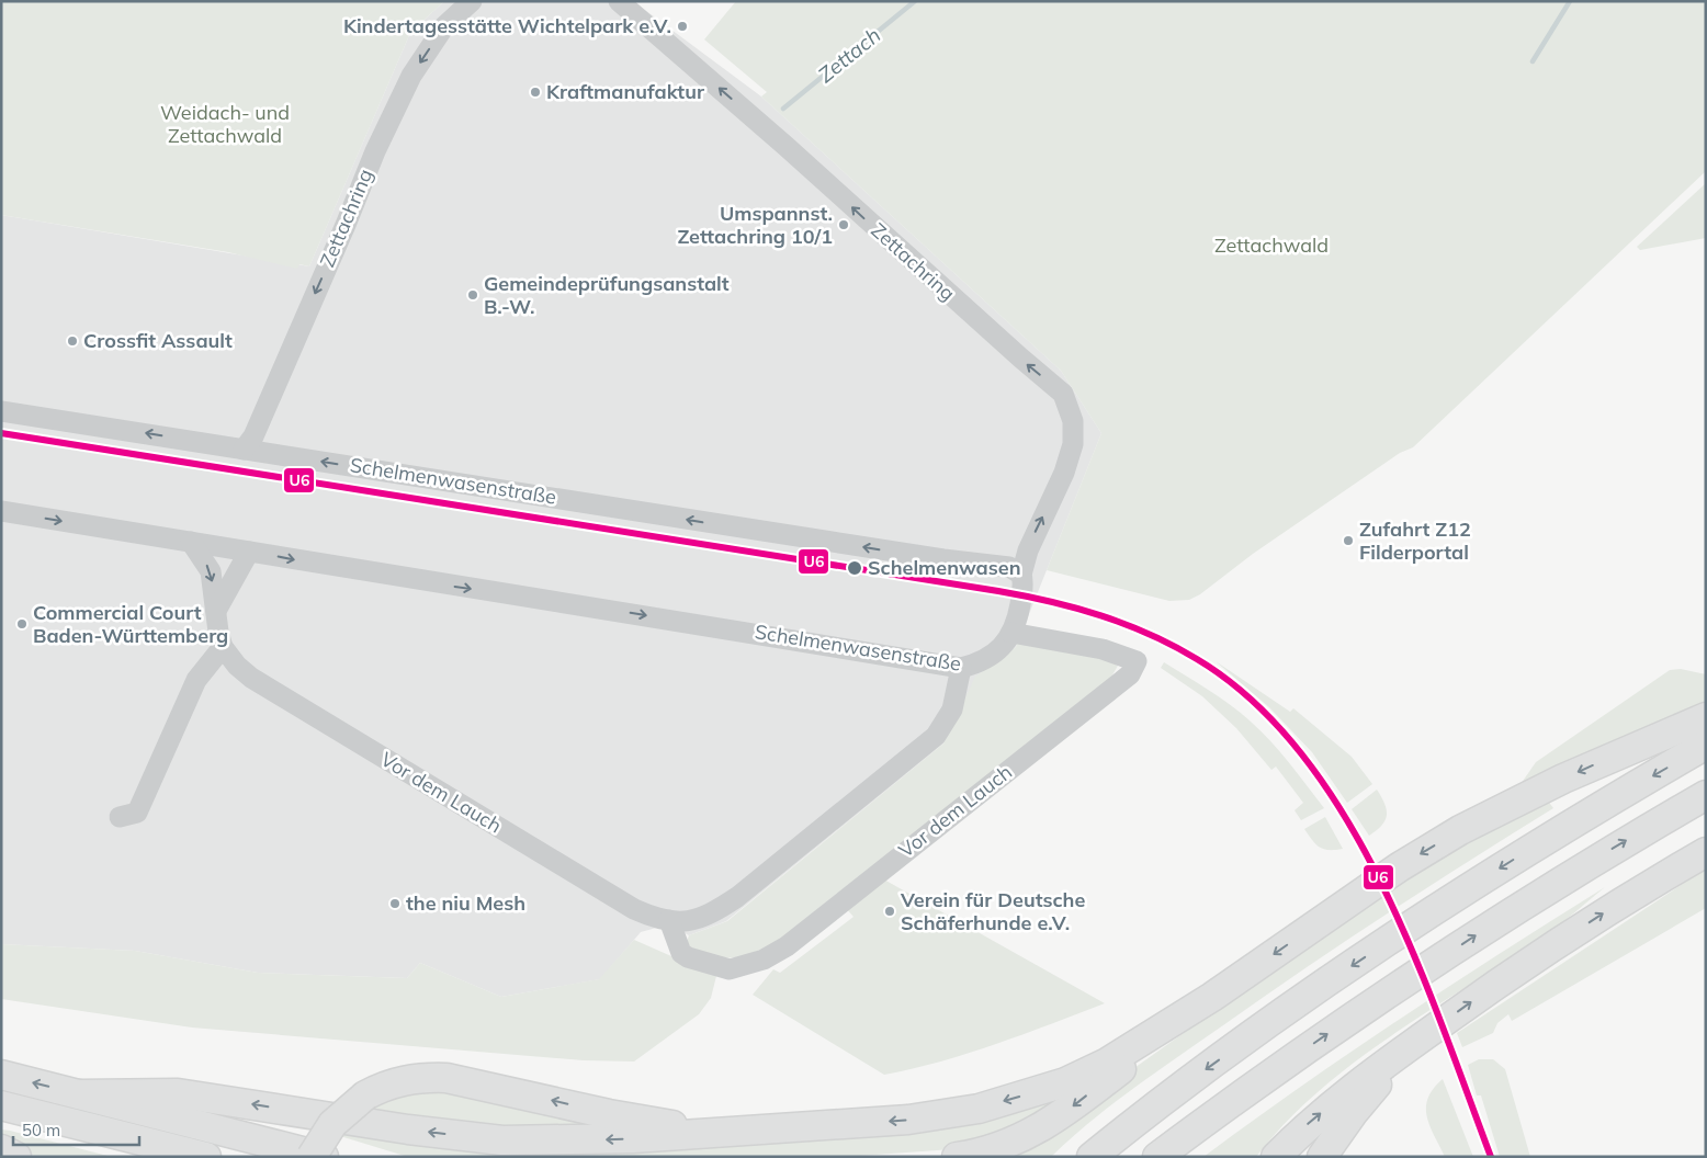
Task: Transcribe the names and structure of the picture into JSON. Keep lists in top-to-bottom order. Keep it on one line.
{"streets":{"street":["Zettachring","Schelmenwasenstraße","Vor dem Lauch"]},"crossings":[["Zettachring","Schelmenwasenstraße"],["Schelmenwasenstraße","Vor dem Lauch"]],"water":["Zettach"],"parks":["Weidach- und Zettachwald","Zettachwald"],"places":["Kindertagesstätte Wichtelpark e.V.","Kraftmanufaktur","Umspannst. Zettachring 10/1","Gemeindeprüfungsanstalt B.-W.","Crossfit Assault","Zufahrt Z12 Filderportal","Schelmenwasen","Commercial Court Baden-Württemberg","the niu Mesh","Verein für Deutsche Schäferhunde e.V."],"lines":["transit line U6"],"scale_bar":"50 m"}
